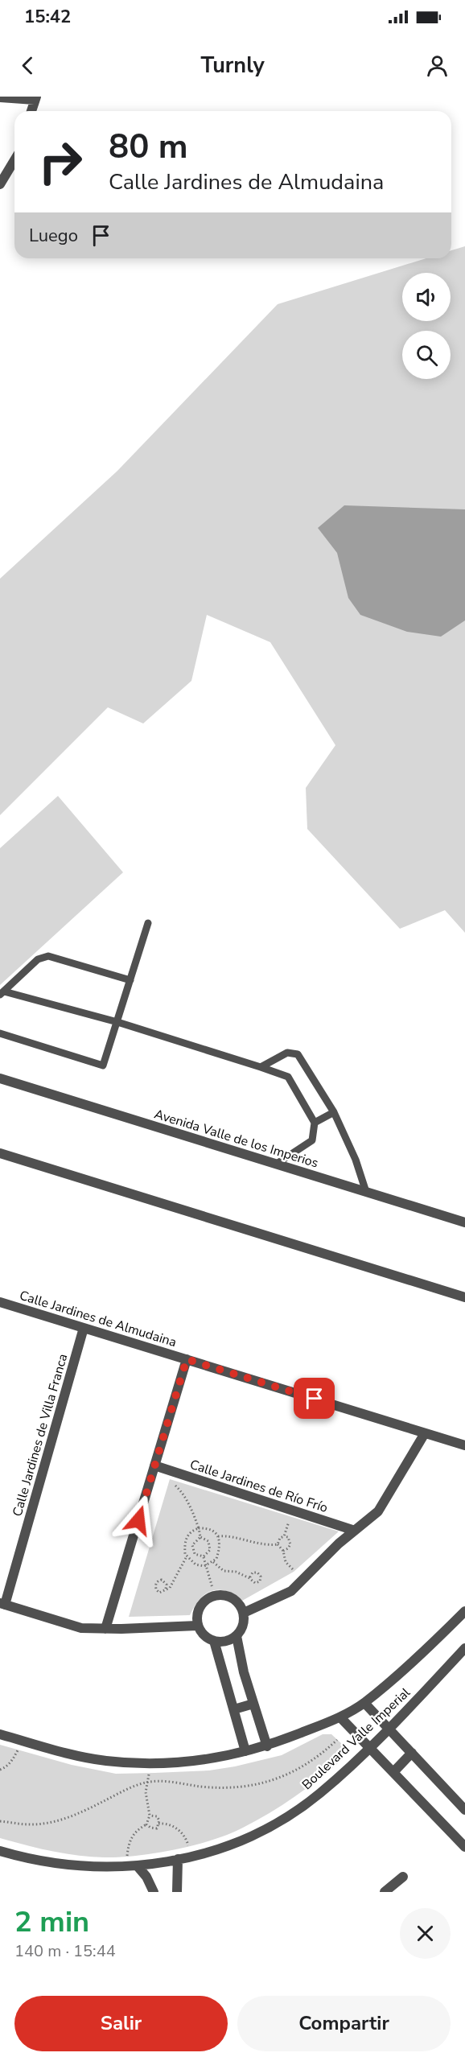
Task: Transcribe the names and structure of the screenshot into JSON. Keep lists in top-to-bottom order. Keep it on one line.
{"streets":{"street":["Avenida Valle de los Imperios","Calle Jardines de Almudaina","Calle Jardines de Villa Franca","Calle Jardines de Río Frío","Boulevard Valle Imperial"]},"crossings":[["Calle Jardines de Almudaina","Calle Jardines de Villa Franca"]],"page":{"status":"15:42","header":"Turnly","turn":["80 m","Calle Jardines de Almudaina"],"then":"Luego","heading":["2 min","140 m · 15:44"],"buttons":["Salir","Compartir"]}}
